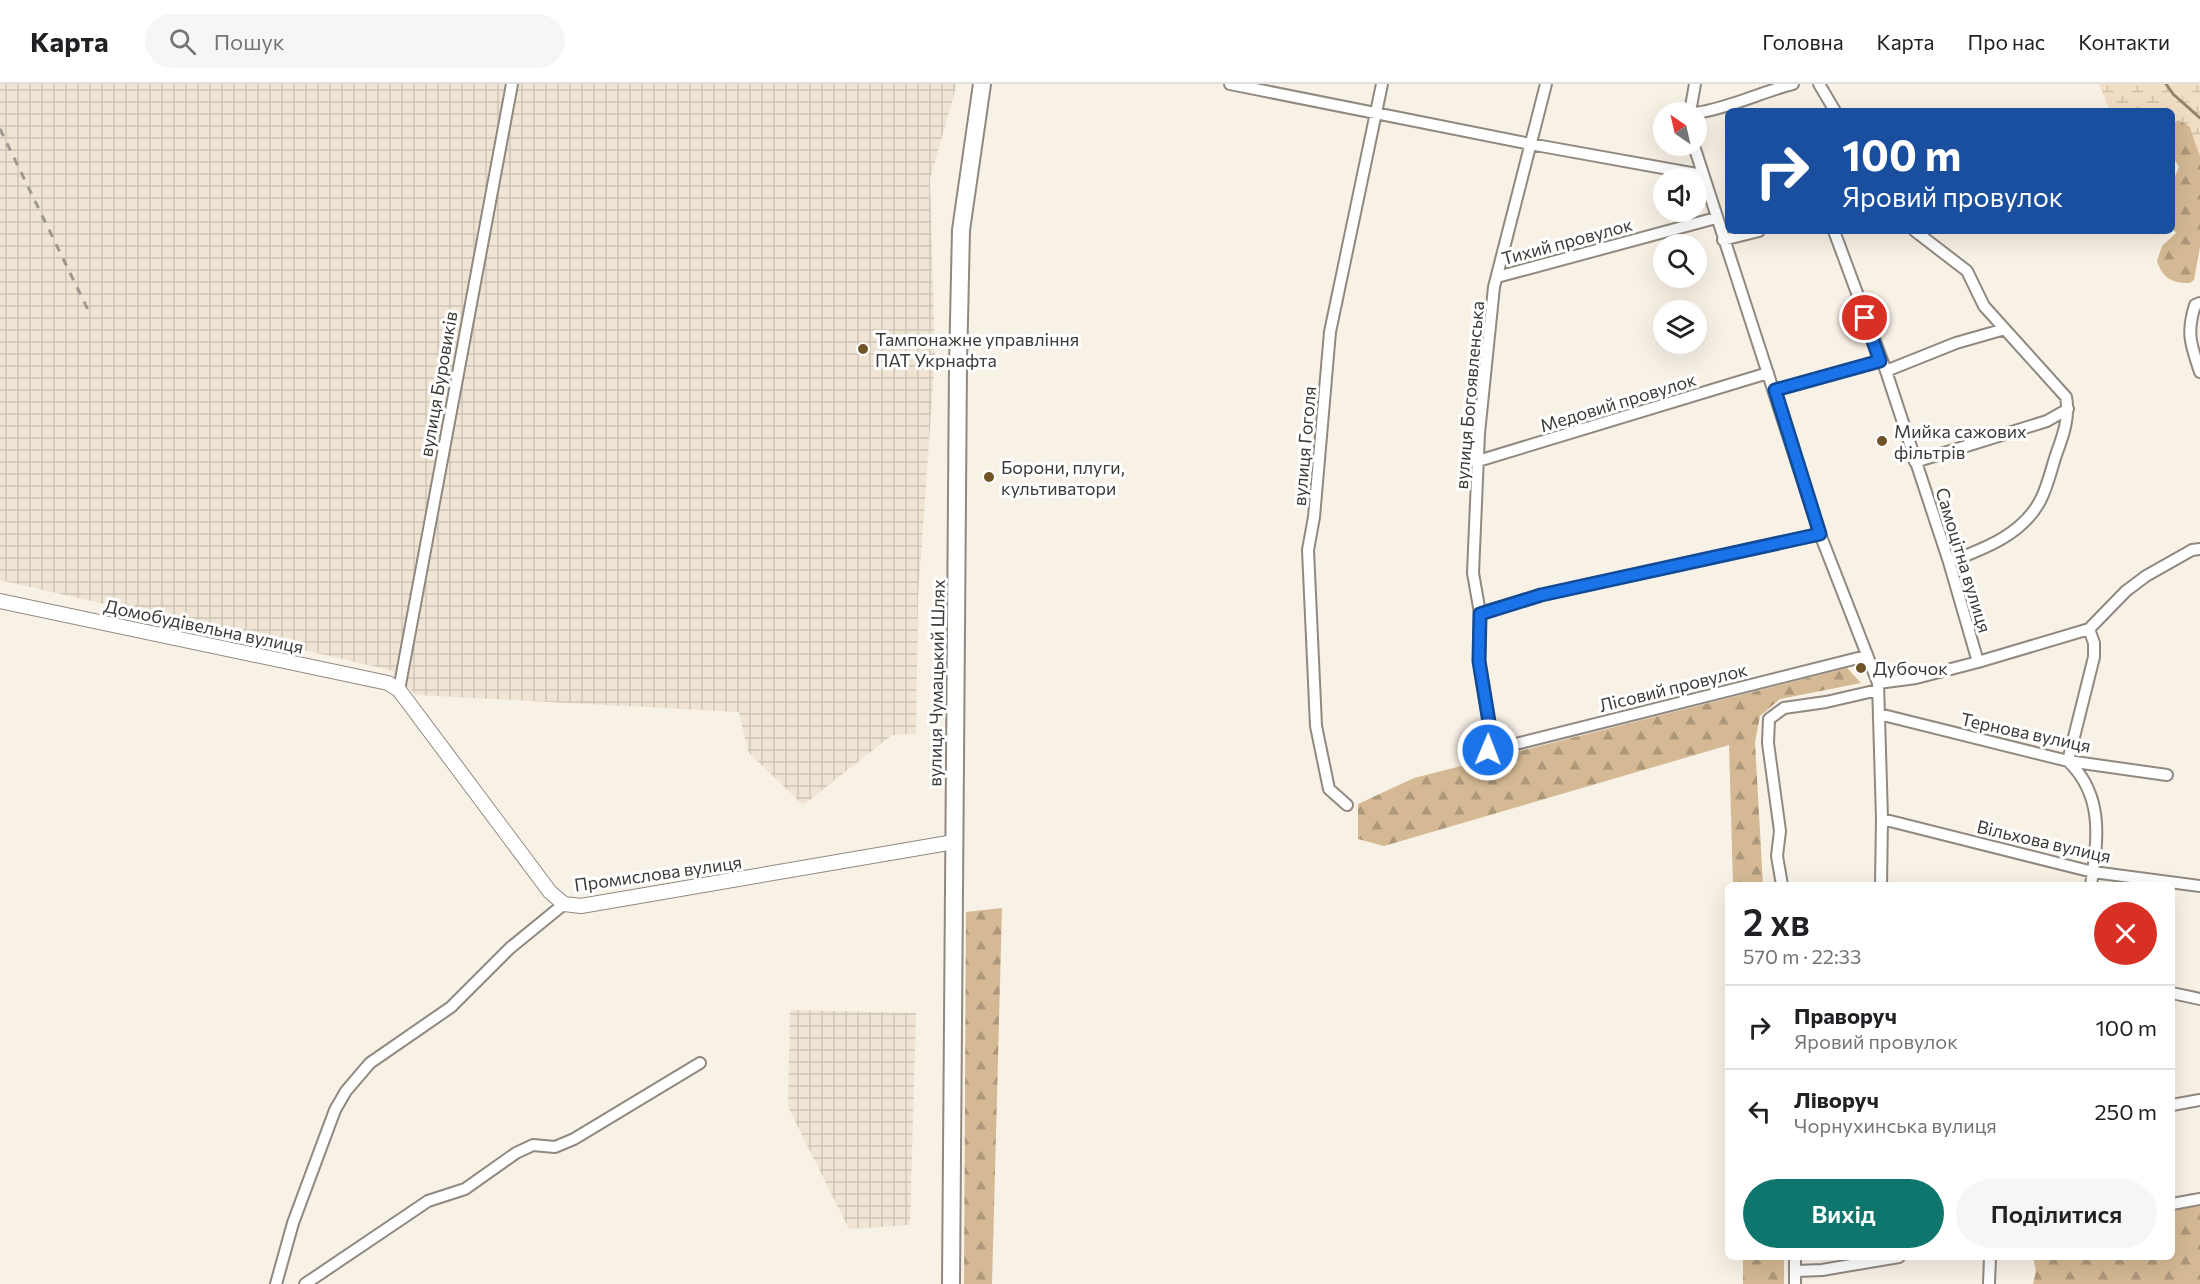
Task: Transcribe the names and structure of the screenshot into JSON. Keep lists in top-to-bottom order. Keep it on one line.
{"streets":{"main road":["вулиця Чумацький Шлях"],"street":["Тихий провулок","вулиця Буровиків","вулиця Богоявленська","Медовий провулок","вулиця Гоголя","Самоцітна вулиця","Домобудівельна вулиця","Лісовий провулок","Тернова вулиця","Вільхова вулиця","Промислова вулиця"]},"crossings":[["Тихий провулок","вулиця Богоявленська"],["вулиця Буровиків","Домобудівельна вулиця"],["вулиця Буровиків","Промислова вулиця"],["вулиця Богоявленська","Медовий провулок"],["вулиця Богоявленська","Лісовий провулок"],["Домобудівельна вулиця","Промислова вулиця"],["вулиця Чумацький Шлях","Промислова вулиця"]],"places":["Тампонажне управління ПАТ Укрнафта","Мийка сажових фільтрів","Борони, плуги, культиватори","Дубочок"],"north":"top left","page":{"header":"Карта","search":"Пошук","nav":["Головна","Карта","Про нас","Контакти"],"turn":["100 m","Яровий провулок"],"heading":["2 хв","570 m · 22:33"],"list":[{"name":"Праворуч","note":"Яровий провулок","value":"100 m"},{"name":"Ліворуч","note":"Чорнухинська вулиця","value":"250 m"}],"buttons":["Вихід","Поділитися"]}}
